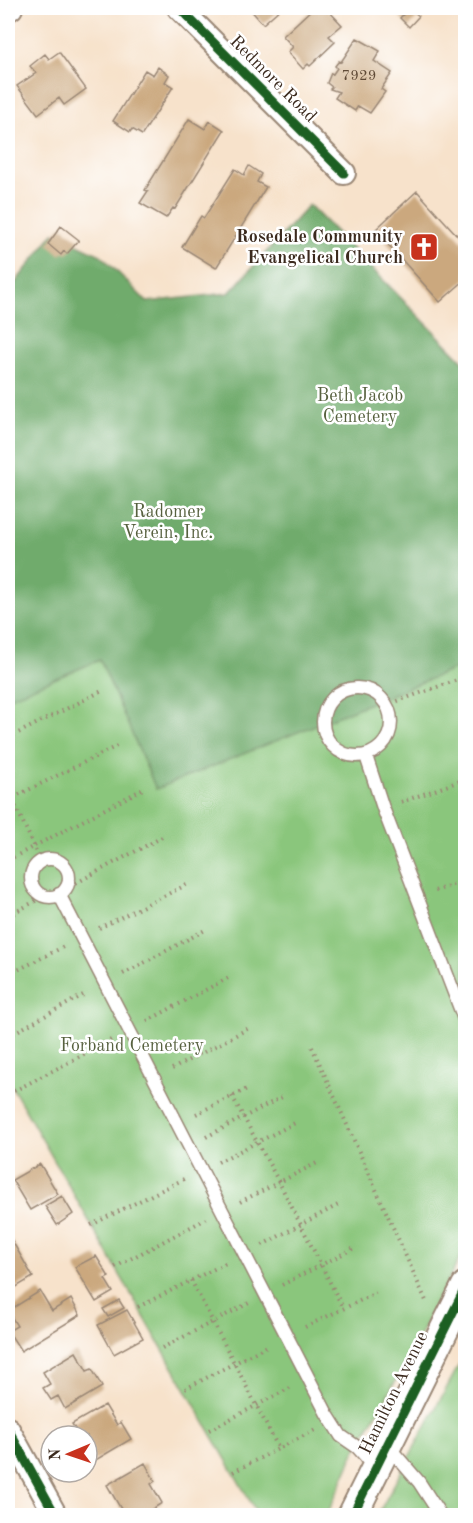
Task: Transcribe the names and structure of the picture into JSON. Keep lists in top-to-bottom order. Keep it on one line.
{"streets":{"street":["Redmore Road","Hamilton Avenue"]},"parks":["Beth Jacob Cemetery","Radomer Verein, Inc.","Forband Cemetery"],"places":{"church":["Rosedale Community Evangelical Church"]},"house_numbers":["7929"],"north":"left"}
